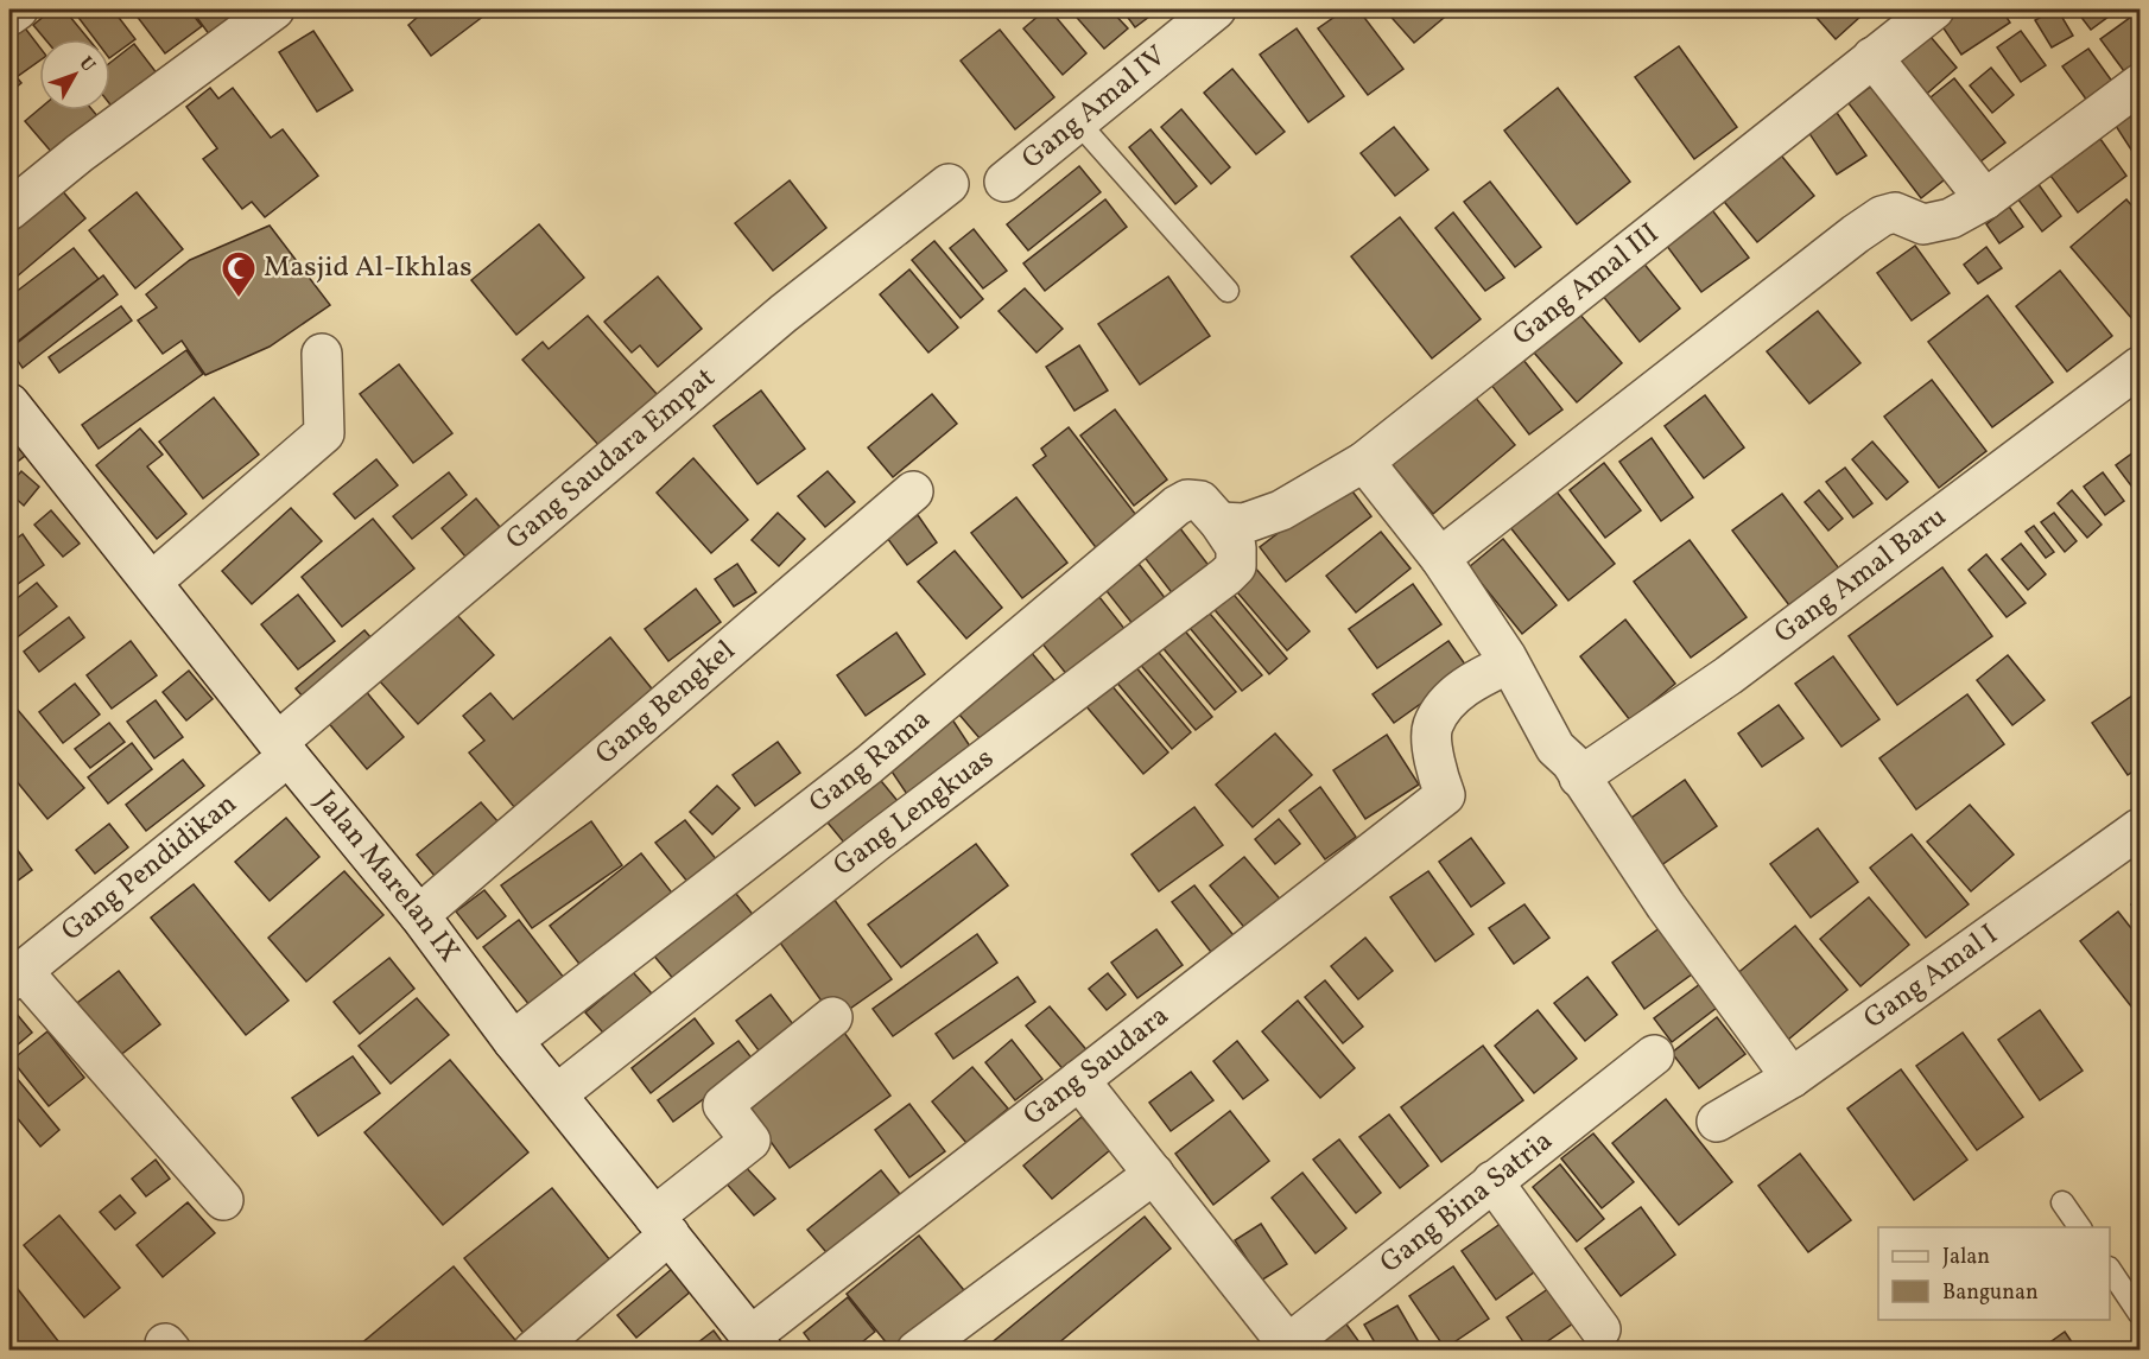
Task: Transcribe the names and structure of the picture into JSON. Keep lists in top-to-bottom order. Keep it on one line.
{"streets":{"street":["Gang Amal IV","Gang Amal III","Gang Saudara Empat","Gang Amal Baru","Gang Bengkel","Gang Rama","Gang Lengkuas","Gang Pendidikan","Jalan Marelan IX","Gang Amal I","Gang Saudara","Gang Bina Satria"]},"crossings":[["Gang Amal III","Gang Rama"],["Gang Amal III","Gang Lengkuas"],["Gang Saudara Empat","Gang Pendidikan"],["Gang Saudara Empat","Jalan Marelan IX"],["Gang Bengkel","Jalan Marelan IX"],["Gang Rama","Gang Lengkuas"],["Gang Rama","Jalan Marelan IX"],["Gang Lengkuas","Jalan Marelan IX"],["Gang Pendidikan","Jalan Marelan IX"],["Jalan Marelan IX","Gang Saudara"]],"places":{"mosque":["Masjid Al-Ikhlas"]},"legend":["Jalan","Bangunan"],"north":"top right"}
